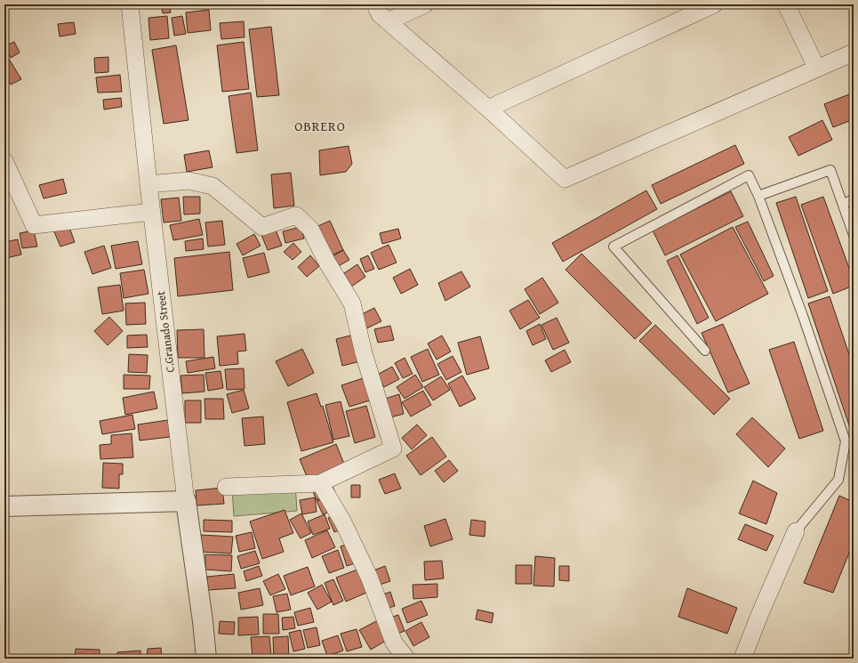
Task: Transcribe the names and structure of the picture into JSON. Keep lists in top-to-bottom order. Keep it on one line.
{"streets":{"street":["C.Granado Street"]},"districts":["OBRERO"]}
